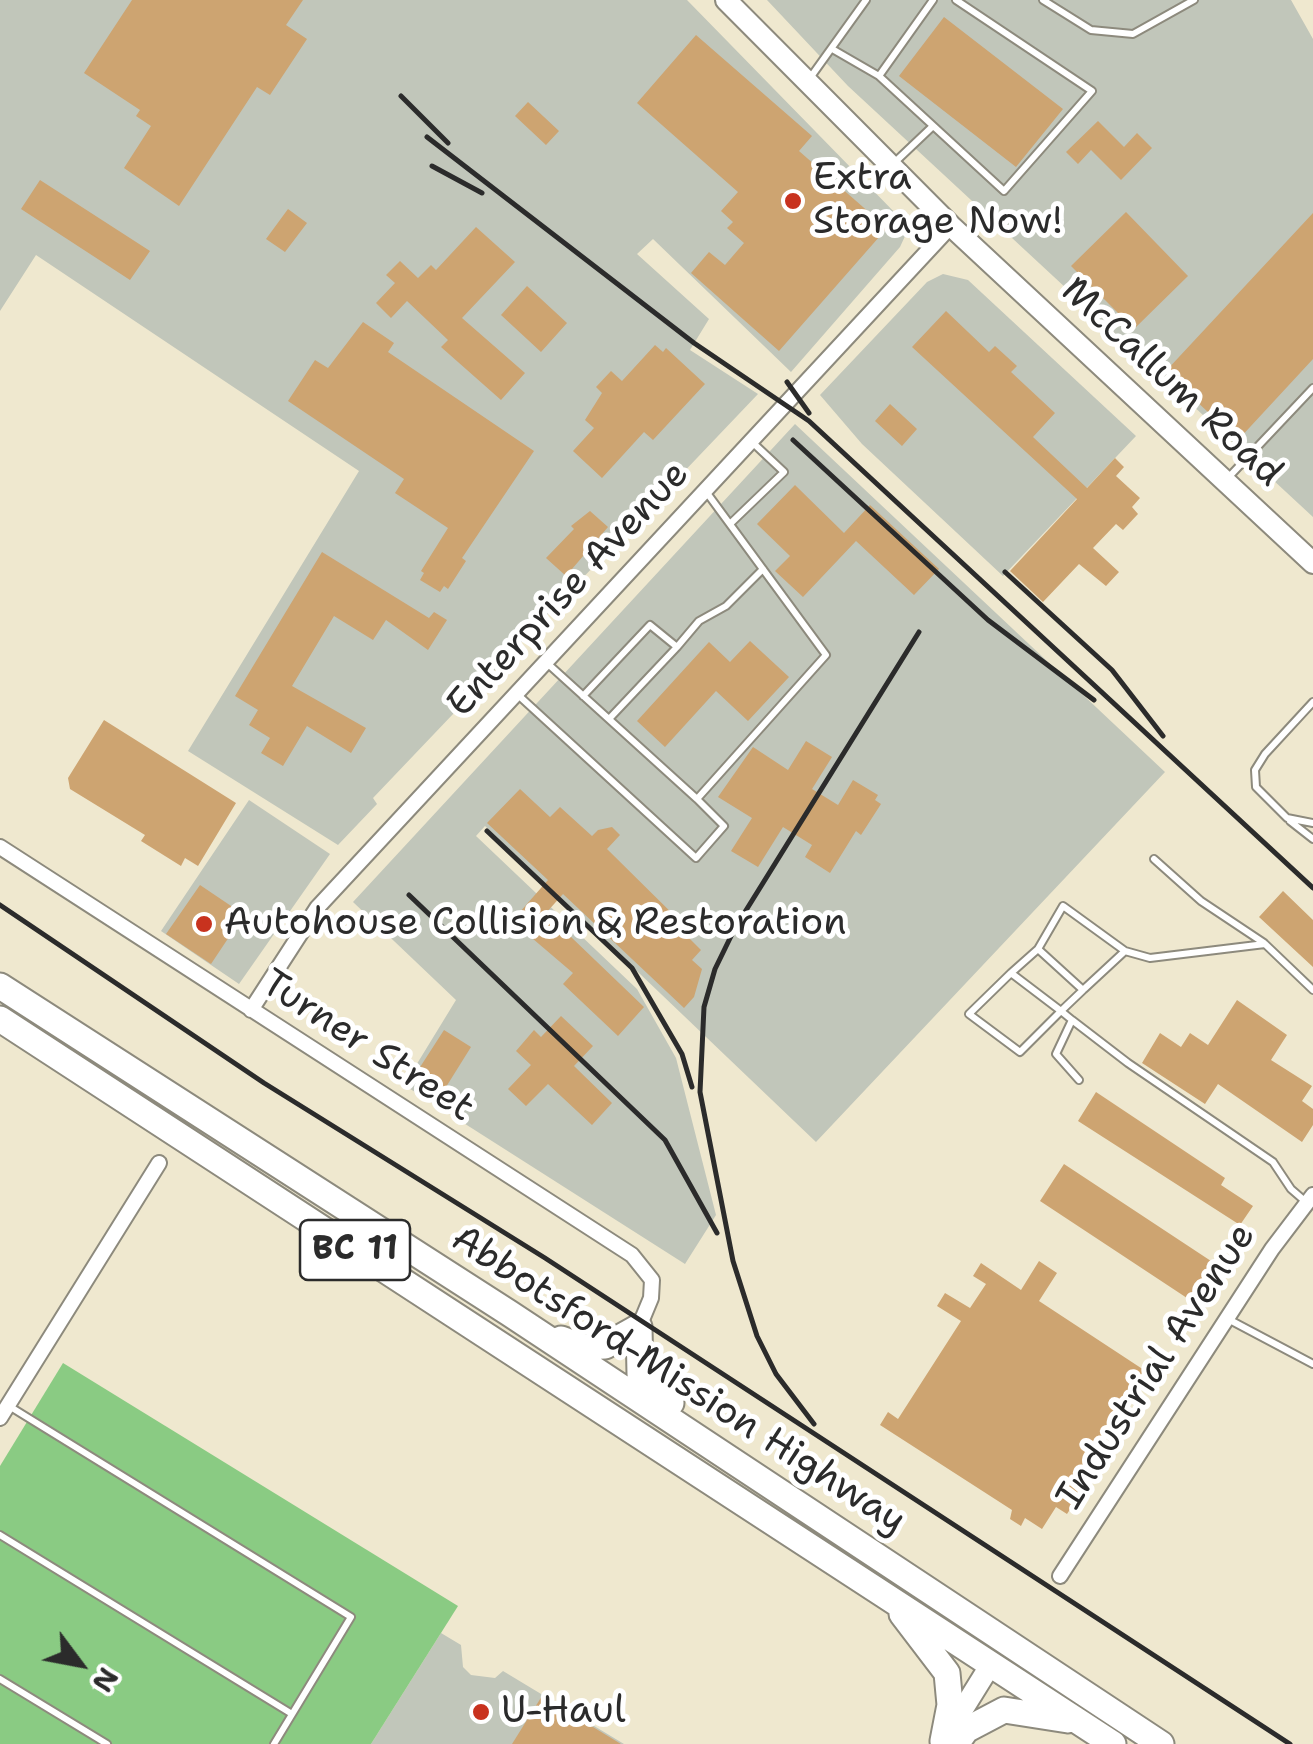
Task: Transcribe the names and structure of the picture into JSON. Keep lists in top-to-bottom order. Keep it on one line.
{"streets":{"highway":["BC 11","Abbotsford-Mission Highway"],"main road":["McCallum Road"],"street":["Enterprise Avenue","Turner Street","Industrial Avenue"]},"crossings":[["McCallum Road","Enterprise Avenue"],["Enterprise Avenue","Turner Street"]],"places":["Extra Storage Now!","Autohouse Collision & Restoration","U-Haul"],"north":"bottom right"}
